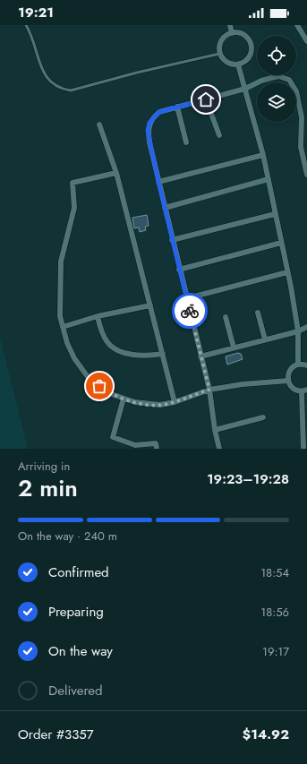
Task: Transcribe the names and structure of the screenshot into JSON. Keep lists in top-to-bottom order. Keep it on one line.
{"page":{"status":"19:21","heading":["2 min","Arriving in","19:23–19:28"],"panel":["Order #3357","$14.92"],"bar":"On the way · 240 m","list":[["Confirmed","18:54"],["Preparing","18:56"],["On the way","19:17"],"Delivered"]}}
